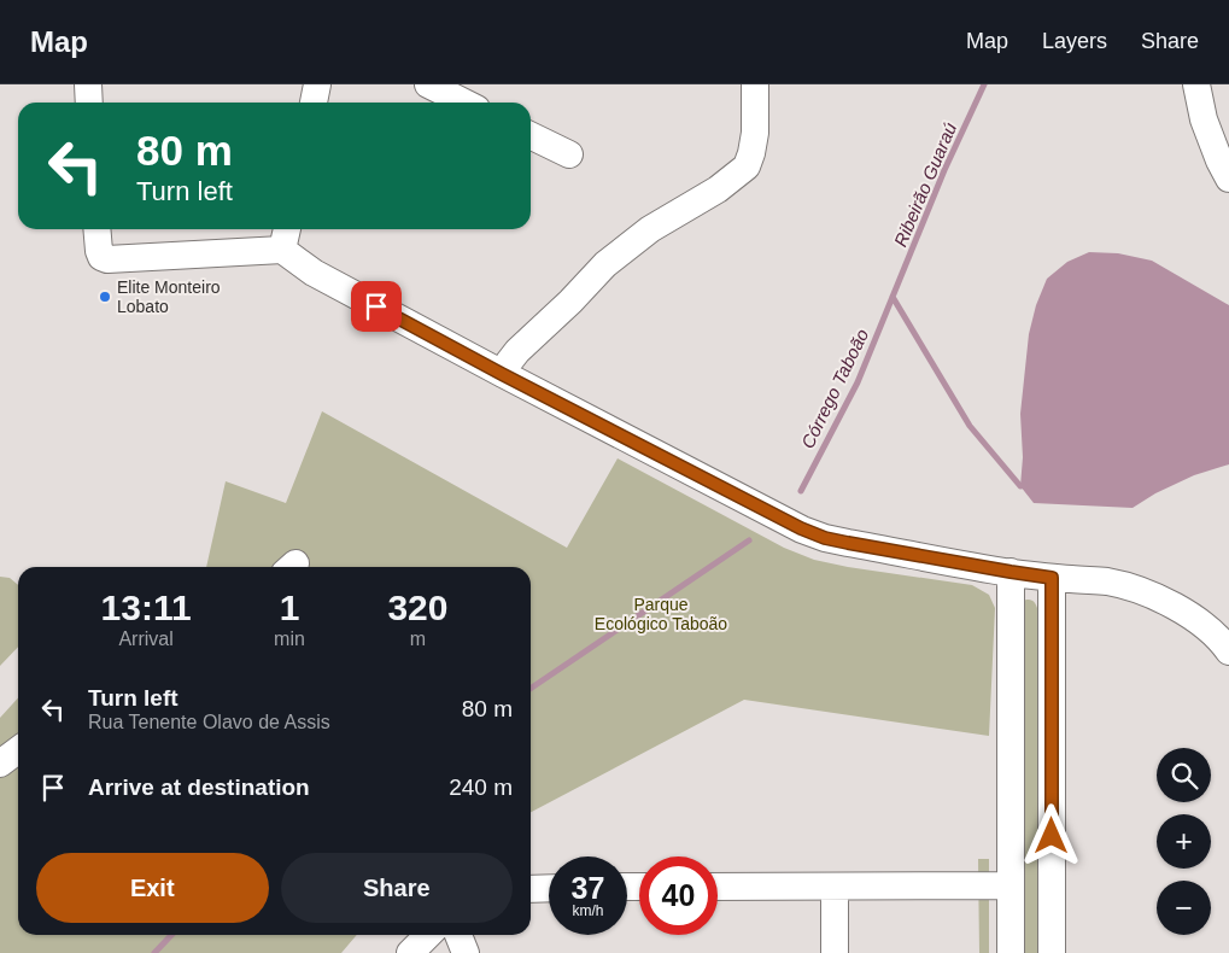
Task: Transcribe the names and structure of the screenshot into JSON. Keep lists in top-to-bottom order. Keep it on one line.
{"water":["Ribeirão Guaraú","Córrego Taboão"],"parks":["Parque Ecológico Taboão"],"places":["Elite Monteiro Lobato"],"page":{"header":"Map","nav":["Map","Layers","Share"],"turn":["80 m","Turn left"],"eta":["13:11","Arrival","1","min","320","m"],"list":[{"name":"Turn left","note":"Rua Tenente Olavo de Assis","value":"80 m"},{"name":"Arrive at destination","value":"240 m"}],"map_buttons":["+","−"],"buttons":["Exit","Share"],"speed":"37 km/h","limit":"40"}}
